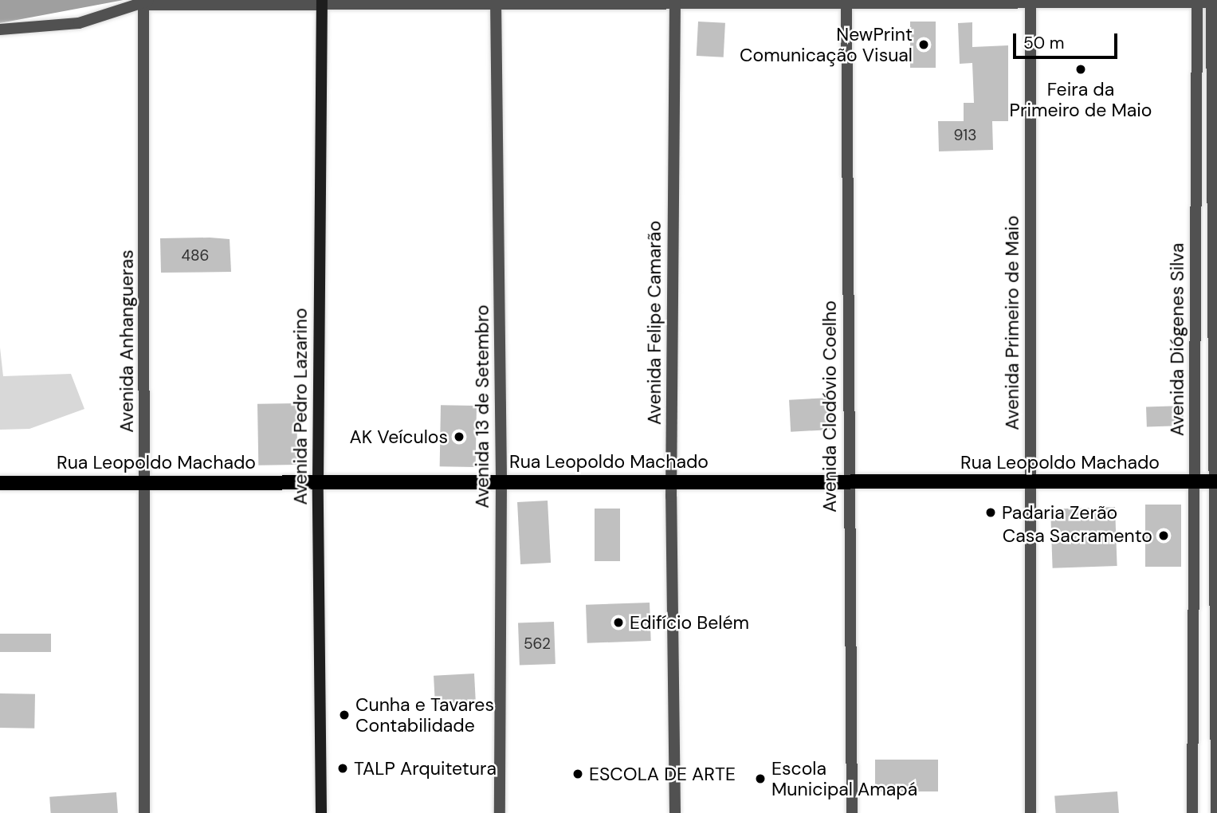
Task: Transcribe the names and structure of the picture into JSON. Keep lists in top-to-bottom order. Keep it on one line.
{"streets":{"main road":["Avenida Pedro Lazarino","Rua Leopoldo Machado"],"street":["Avenida Felipe Camarão","Avenida Primeiro de Maio","Avenida Diógenes Silva","Avenida Anhangueras","Avenida 13 de Setembro","Avenida Clodóvio Coelho"]},"crossings":[["Avenida Felipe Camarão","Rua Leopoldo Machado"],["Avenida Primeiro de Maio","Rua Leopoldo Machado"],["Avenida Diógenes Silva","Rua Leopoldo Machado"],["Avenida Anhangueras","Rua Leopoldo Machado"],["Avenida Pedro Lazarino","Rua Leopoldo Machado"],["Avenida 13 de Setembro","Rua Leopoldo Machado"],["Avenida Clodóvio Coelho","Rua Leopoldo Machado"]],"places":["NewPrint Comunicação Visual","Feira da Primeiro de Maio","AK Veículos","Padaria Zerão","Casa Sacramento","Edifício Belém","Cunha e Tavares Contabilidade","TALP Arquitetura","ESCOLA DE ARTE","Escola Municipal Amapá"],"house_numbers":["913","486","562"],"scale_bar":"50 m"}
